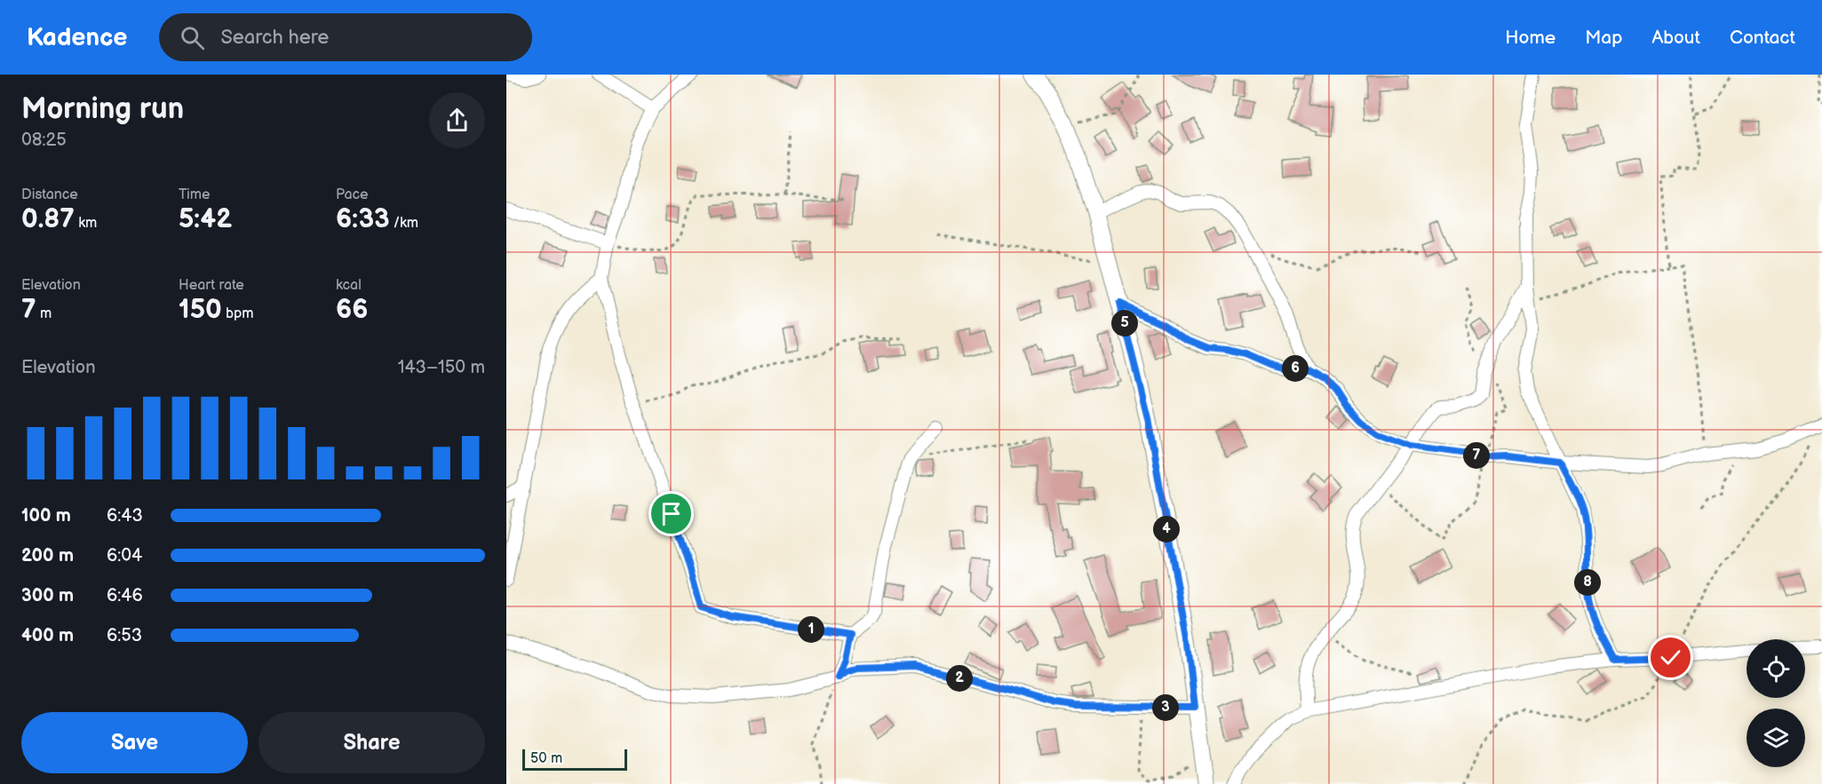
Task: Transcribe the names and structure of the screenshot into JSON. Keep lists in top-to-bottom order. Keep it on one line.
{"scale_bar":"50 m","page":{"header":"Kadence","search":"Search here","nav":["Home","Map","About","Contact"],"heading":["Morning run","08:25"],"stats":[["Distance","0.87 km"],["Time","5:42"],["Pace","6:33 /km"],["Elevation","7 m"],["Heart rate","150 bpm"],["kcal","66"]],"pins":["5","6","7","4","8","1","2","3"],"chart":["Elevation","143–150 m"],"list":[{"name":"100 m","note":"6:43"},{"name":"200 m","note":"6:04"},{"name":"300 m","note":"6:46"},{"name":"400 m","note":"6:53"}],"buttons":["Save","Share"],"scale":"50 m"}}
